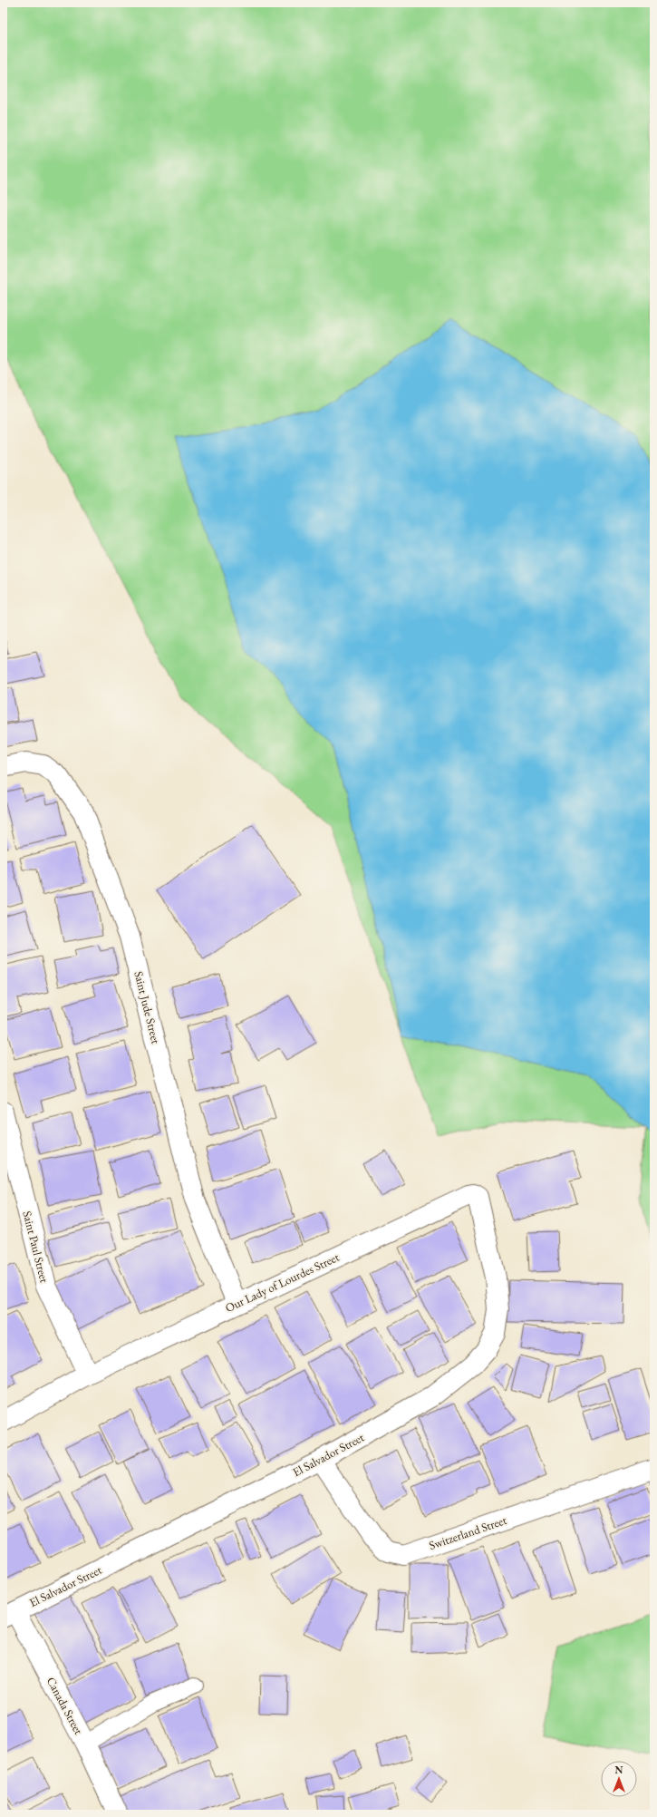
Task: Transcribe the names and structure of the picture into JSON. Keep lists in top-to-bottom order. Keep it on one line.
{"streets":{"street":["Saint Jude Street","Saint Paul Street","Our Lady of Lourdes Street","El Salvador Street","Switzerland Street","Canada Street"]},"crossings":[["Saint Jude Street","Our Lady of Lourdes Street"],["Saint Paul Street","Our Lady of Lourdes Street"],["Our Lady of Lourdes Street","El Salvador Street"],["El Salvador Street","Switzerland Street"],["El Salvador Street","Canada Street"]],"north":"top"}
